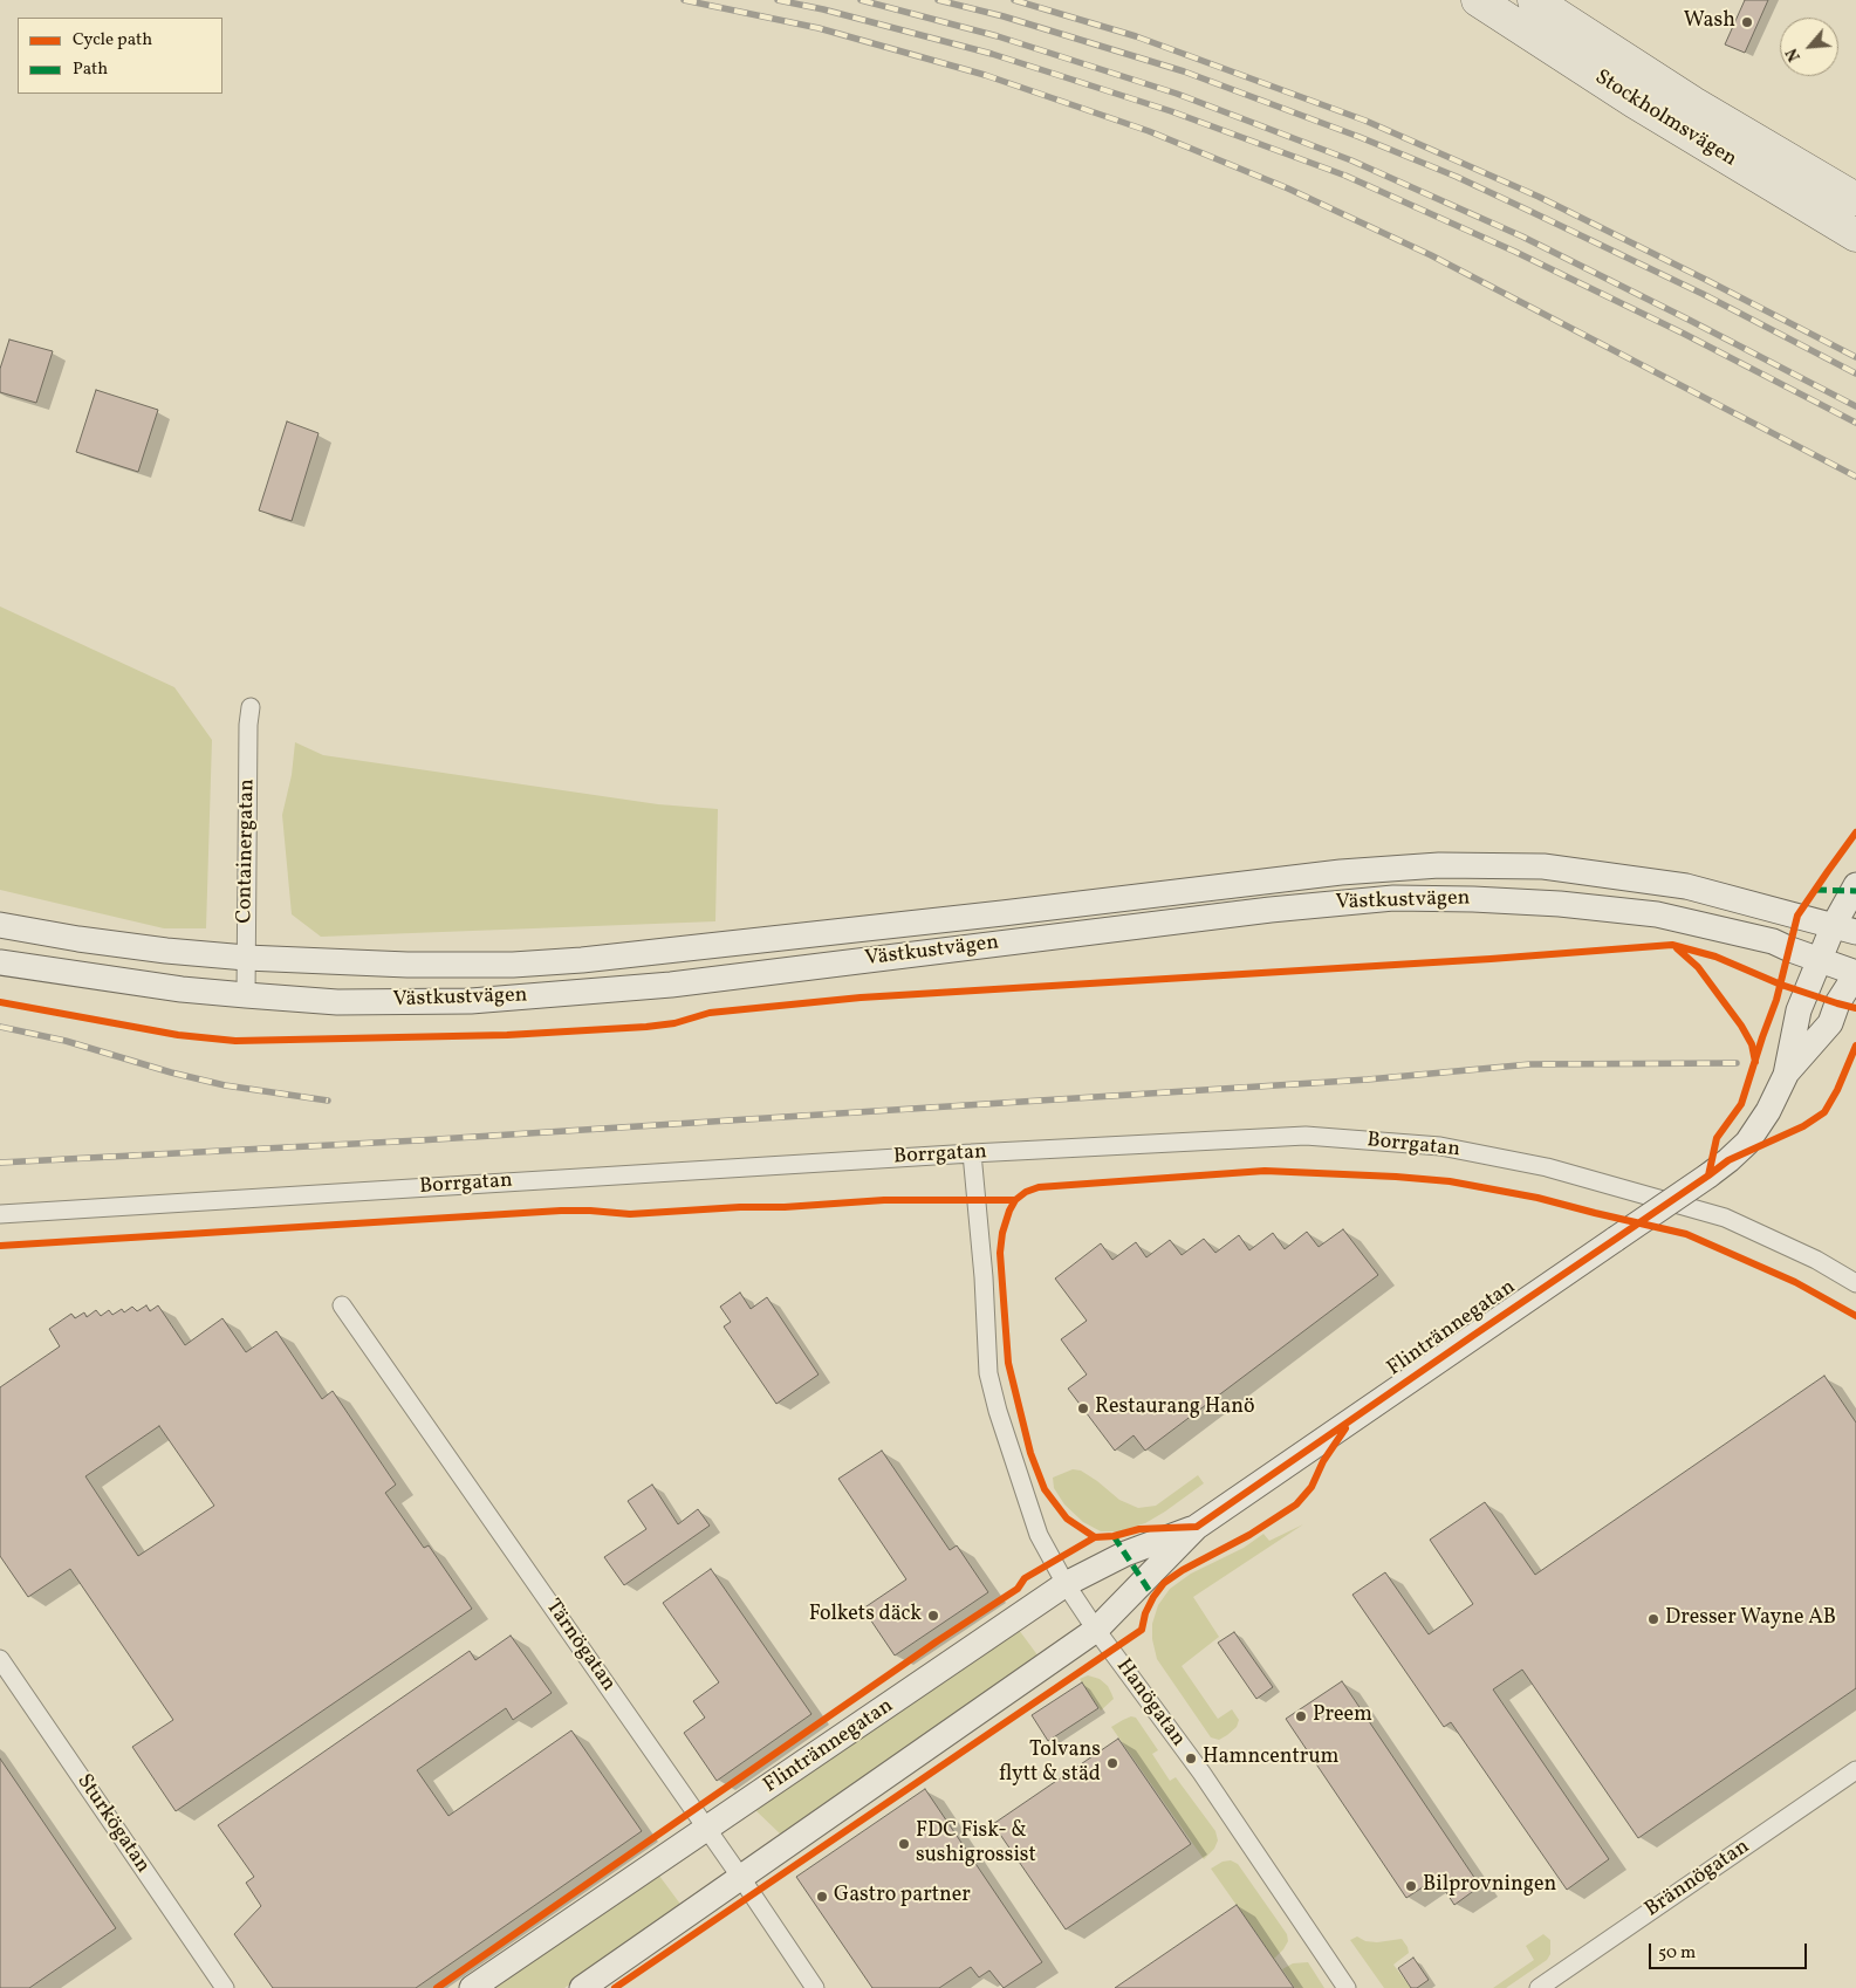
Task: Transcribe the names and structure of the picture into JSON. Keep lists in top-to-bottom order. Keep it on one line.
{"streets":{"highway":["Stockholmsvägen"],"main road":["Västkustvägen","Flintrännegatan"],"street":["Containergatan","Borrgatan","Tärnögatan","Hanögatan","Sturkögatan","Brännögatan"]},"crossings":[["Containergatan","Västkustvägen"],["Västkustvägen","Flintrännegatan"],["Borrgatan","Hanögatan"],["Flintrännegatan","Tärnögatan"],["Flintrännegatan","Hanögatan"]],"places":["Wash","Restaurang Hanö","Folkets däck","Dresser Wayne AB","Preem","Hamncentrum","Tolvans flytt & städ","FDC Fisk- & sushigrossist","Bilprovningen","Gastro partner"],"legend":["Cycle path","Path"],"scale_bar":"50 m","north":"bottom left"}
